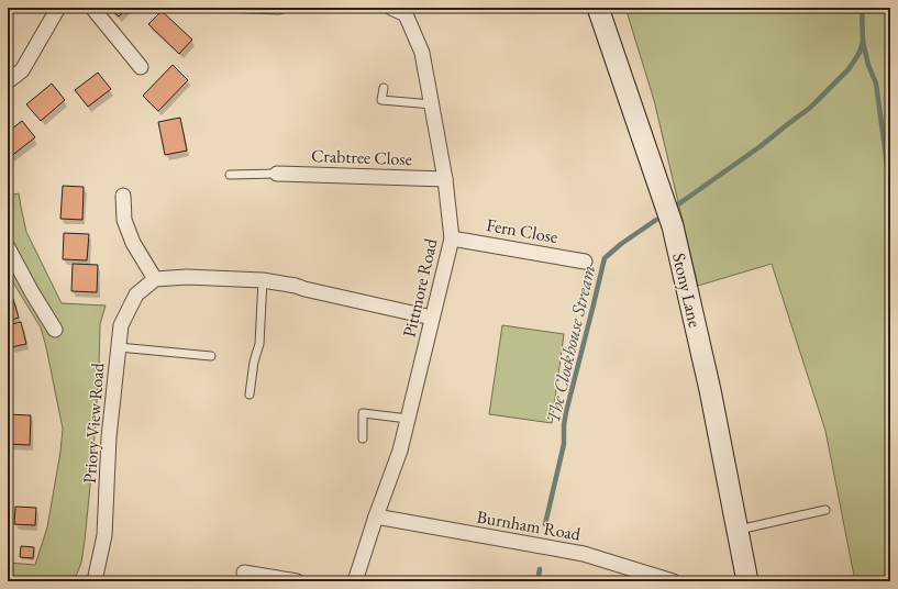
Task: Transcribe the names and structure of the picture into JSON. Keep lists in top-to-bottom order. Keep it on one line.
{"streets":{"main road":["Stony Lane"],"street":["Crabtree Close","Fern Close","Pittmore Road","Priory View Road","Burnham Road"]},"crossings":[["Crabtree Close","Pittmore Road"],["Fern Close","Pittmore Road"],["Pittmore Road","Burnham Road"]],"water":["The Clockhouse Stream"]}
